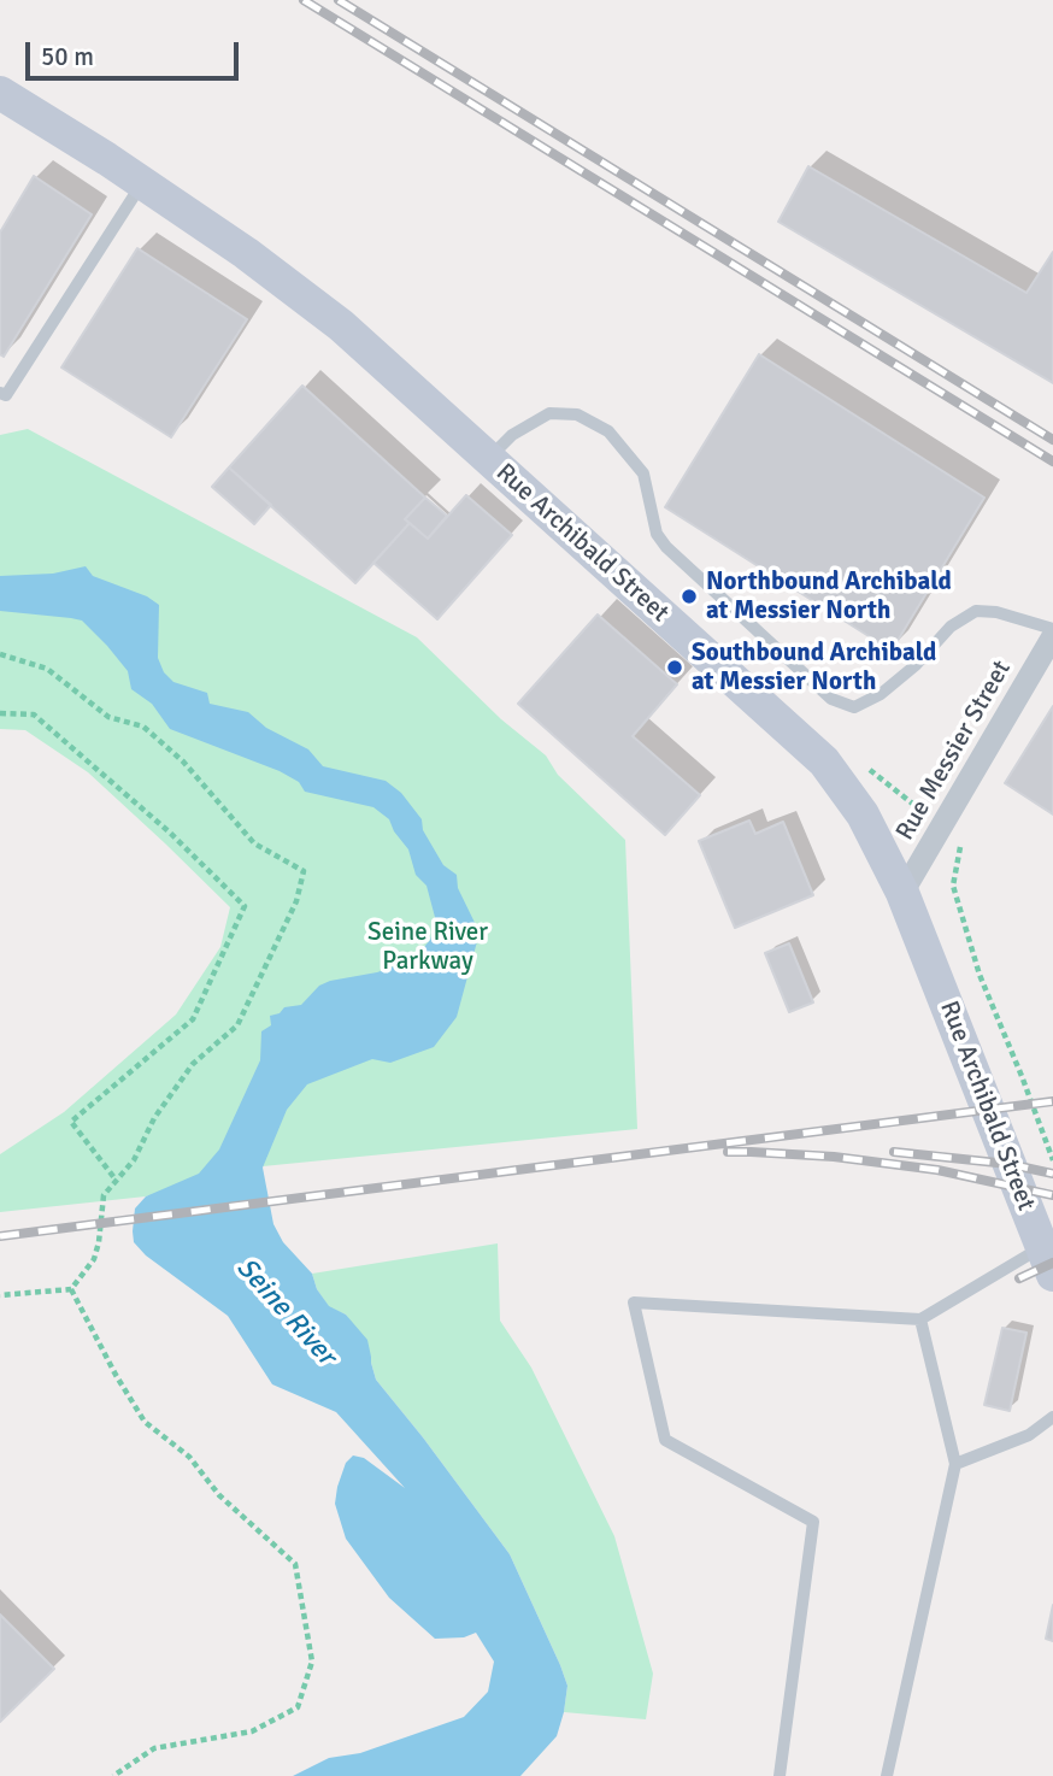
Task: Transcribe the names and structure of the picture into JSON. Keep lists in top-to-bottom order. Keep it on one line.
{"streets":{"main road":["Rue Archibald Street"],"street":["Rue Messier Street"]},"crossings":[["Rue Archibald Street","Rue Messier Street"]],"water":["Seine River"],"parks":["Seine River Parkway"],"places":["Northbound Archibald at Messier North","Southbound Archibald at Messier North"],"scale_bar":"50 m"}
